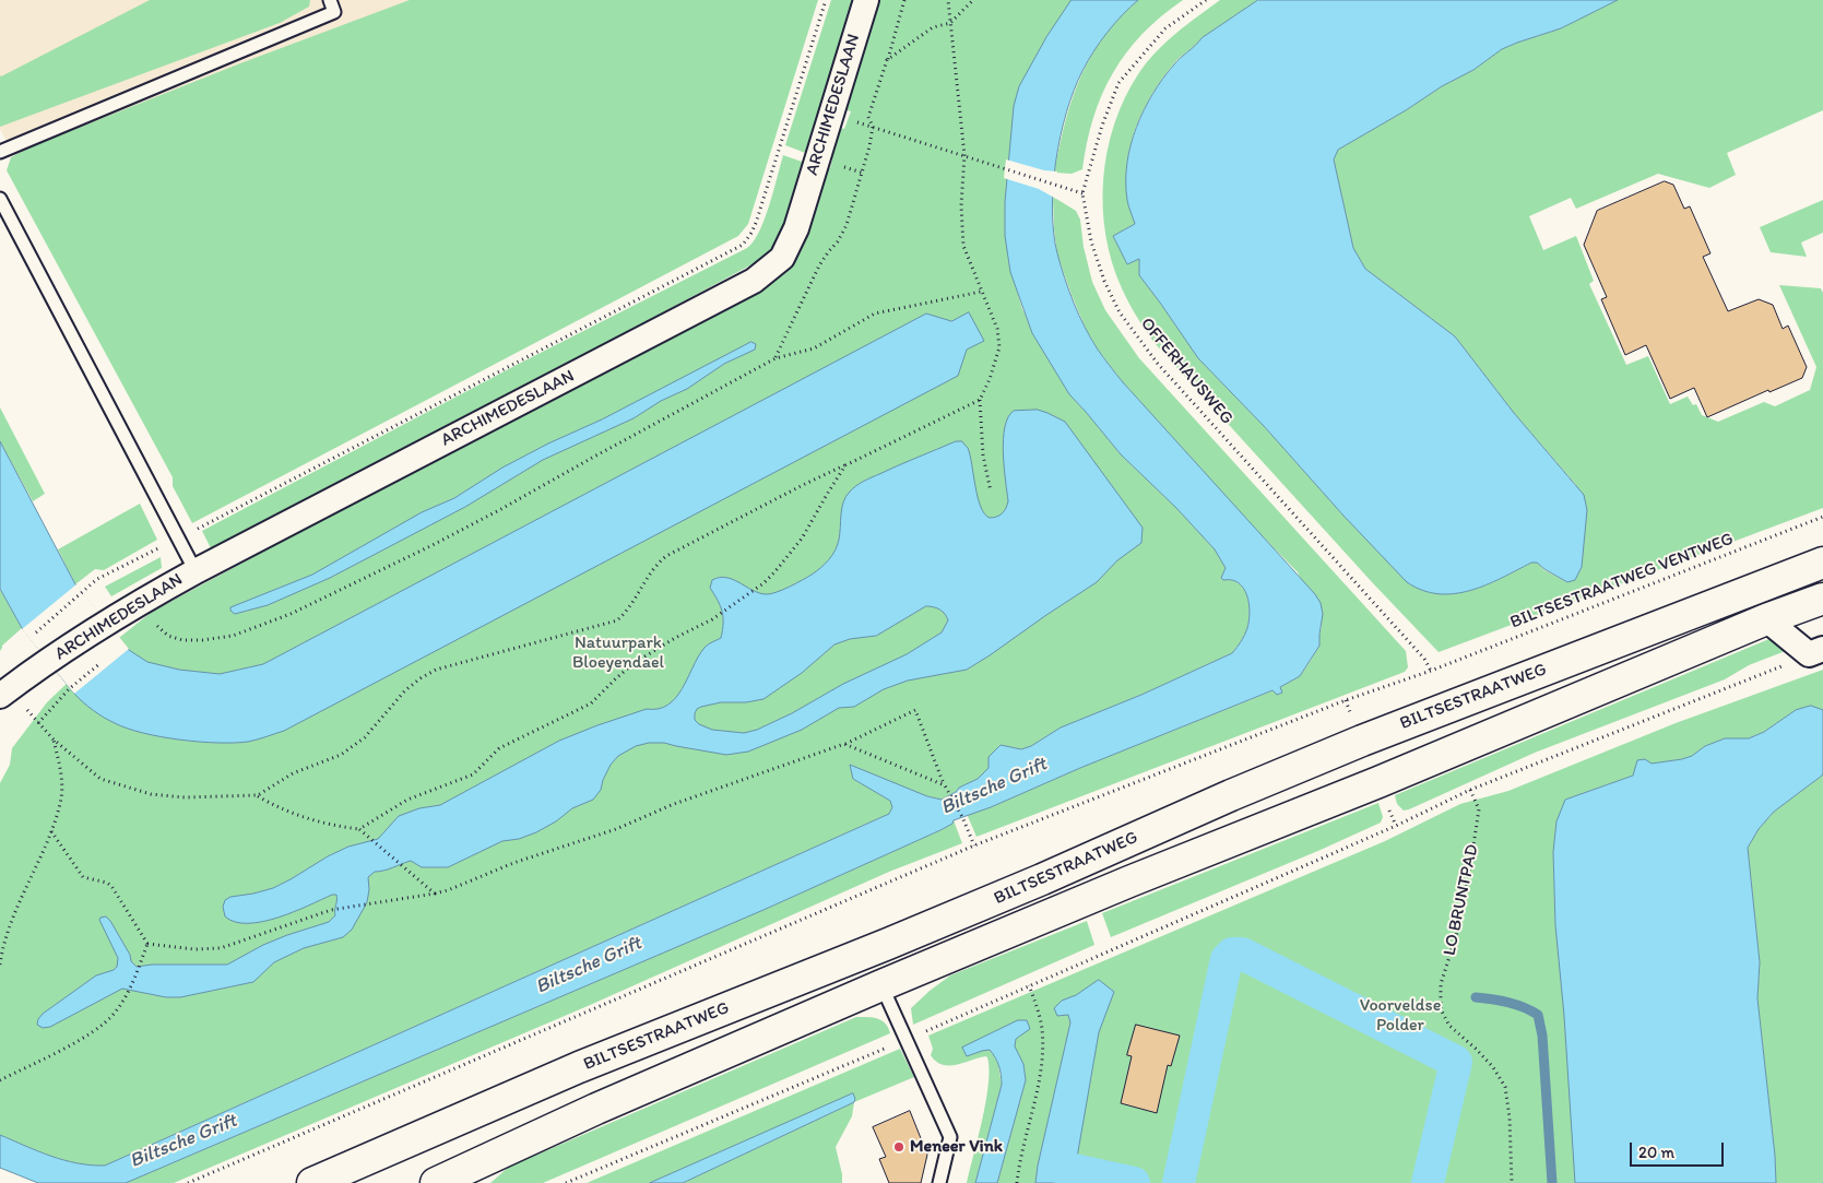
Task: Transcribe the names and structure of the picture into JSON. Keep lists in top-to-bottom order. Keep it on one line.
{"streets":{"main road":["BILTSESTRAATWEG"],"street":["ARCHIMEDESLAAN"],"path":["OFFERHAUSWEG","BILTSESTRAATWEG VENTWEG","LO BRUNTPAD"]},"crossings":[["OFFERHAUSWEG","BILTSESTRAATWEG VENTWEG"]],"water":["Biltsche Grift"],"parks":["Natuurpark Bloeyendael","Voorveldse Polder"],"places":["Meneer Vink"],"scale_bar":"20 m"}
